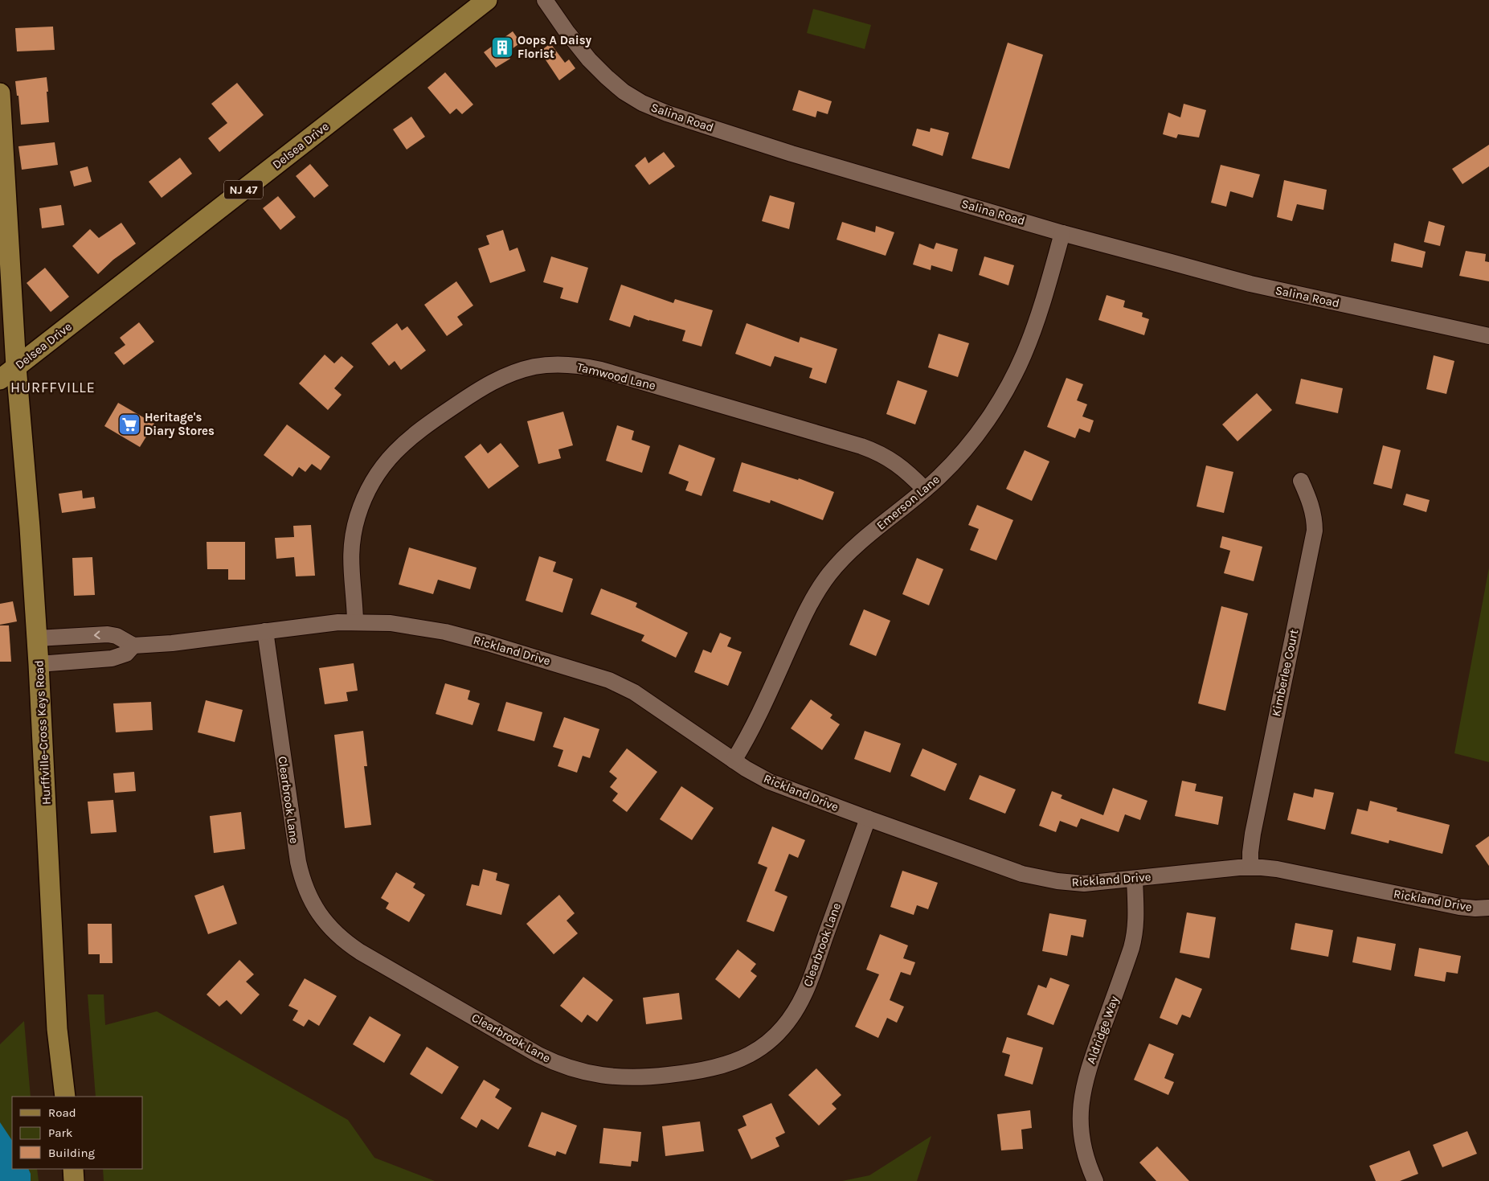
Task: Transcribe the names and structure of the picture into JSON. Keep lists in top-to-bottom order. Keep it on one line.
{"streets":{"main road":["Delsea Drive","NJ 47","Hurffville-Cross Keys Road"],"street":["Salina Road","Tamwood Lane","Emerson Lane","Rickland Drive","Kimberlee Court","Clearbrook Lane","Aldridge Way"]},"crossings":[["Salina Road","Emerson Lane"],["Delsea Drive","Hurffville-Cross Keys Road"],["Tamwood Lane","Emerson Lane"],["Tamwood Lane","Rickland Drive"],["Emerson Lane","Rickland Drive"],["Rickland Drive","Kimberlee Court"],["Rickland Drive","Clearbrook Lane"],["Rickland Drive","Aldridge Way"]],"districts":["HURFFVILLE"],"places":{"building":["Oops A Daisy Florist"],"supermarket":["Heritage's Diary Stores"]},"legend":["Road","Park","Building"]}
